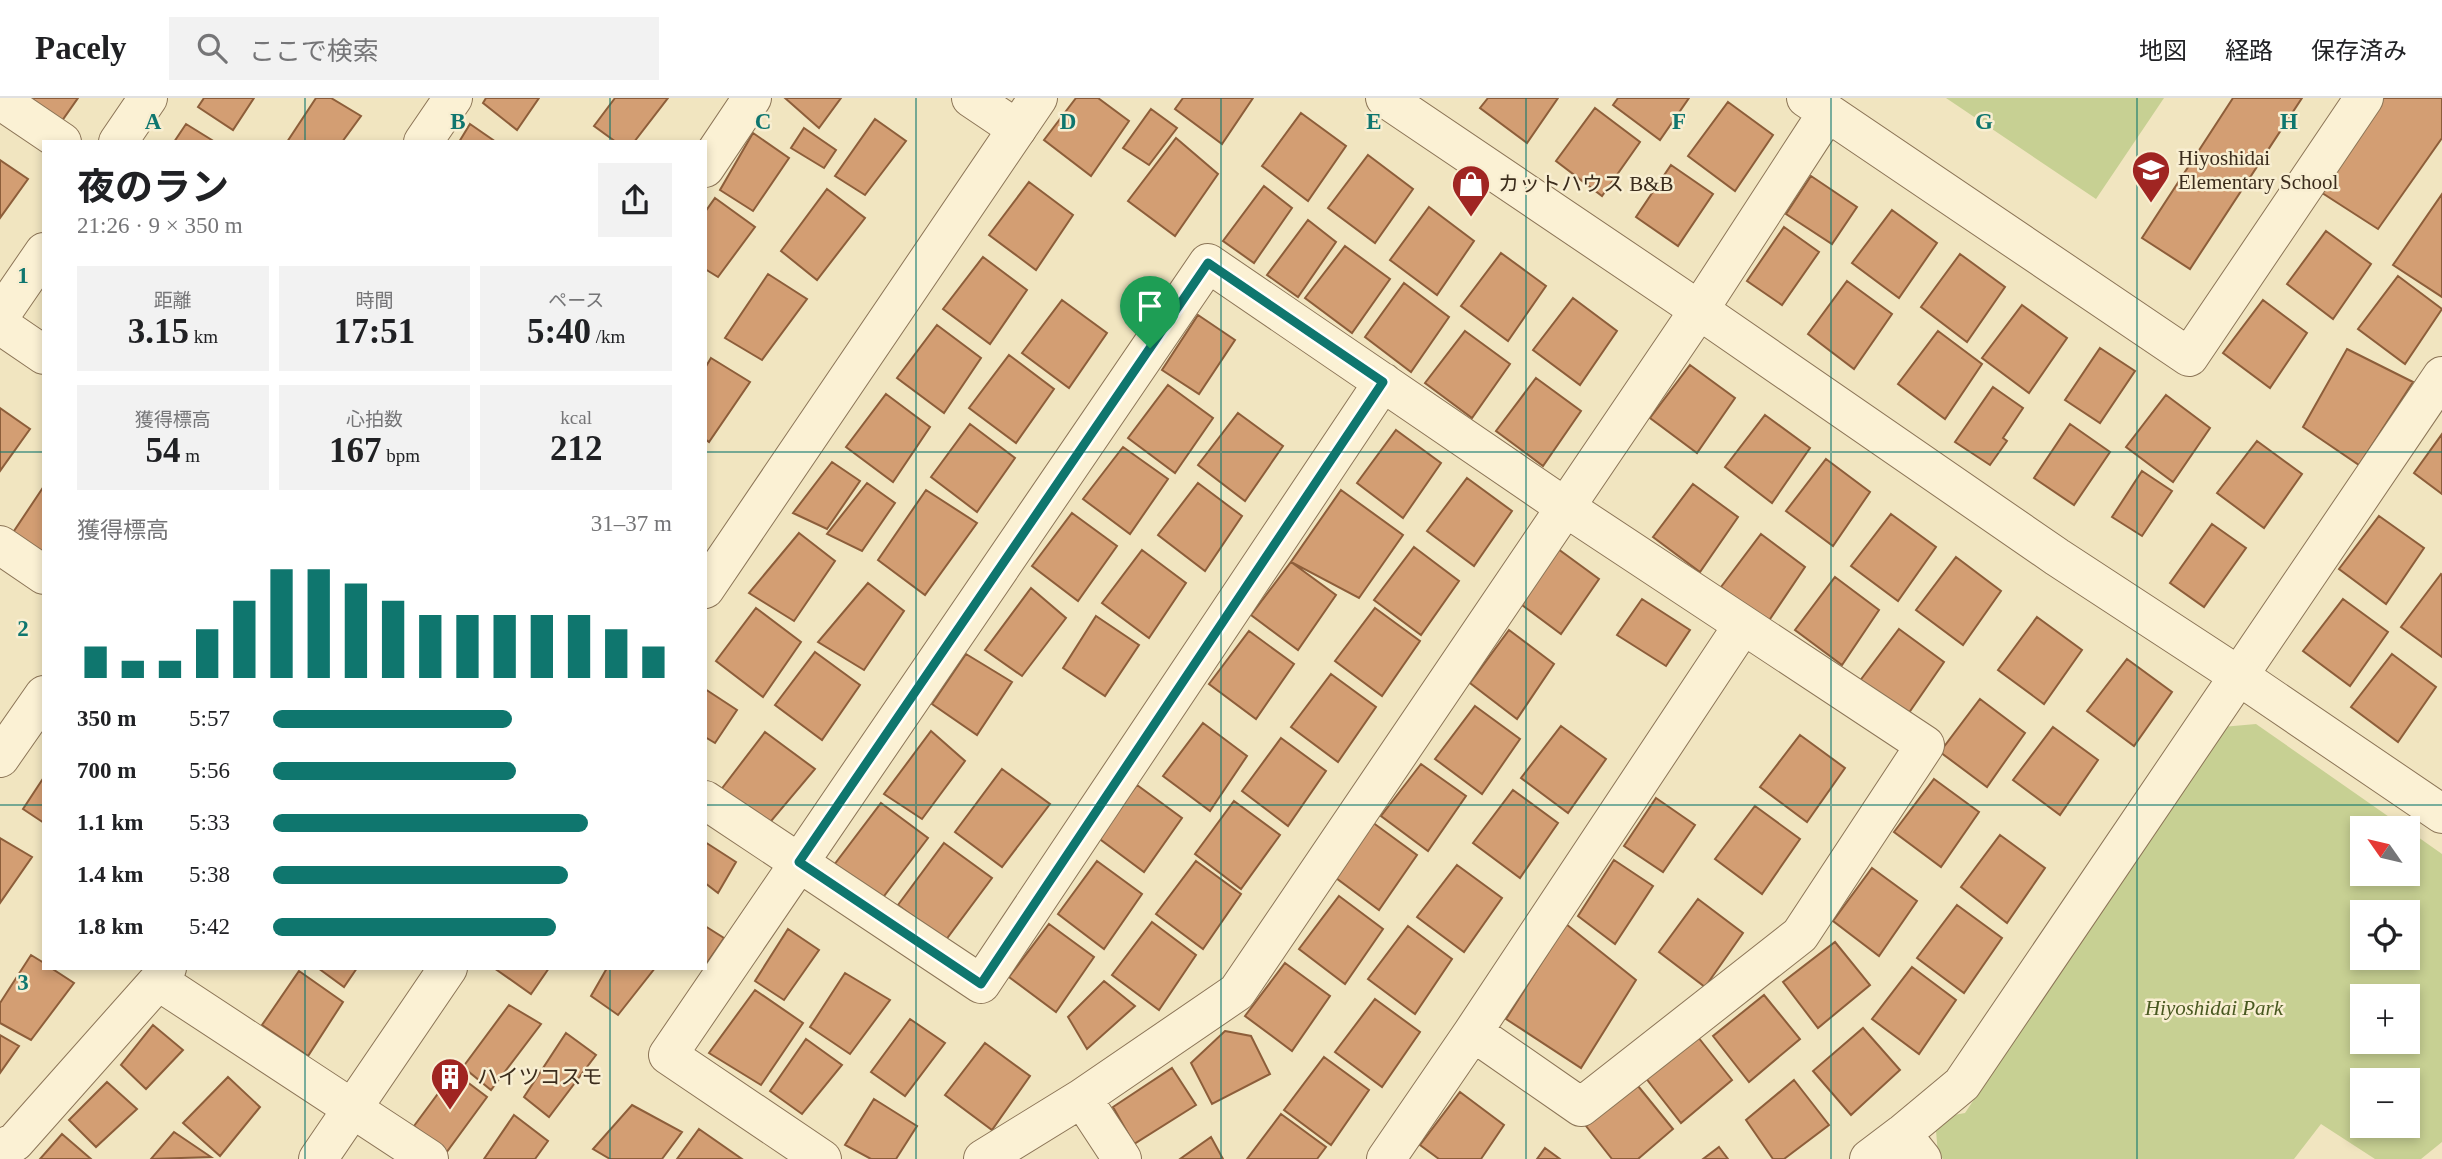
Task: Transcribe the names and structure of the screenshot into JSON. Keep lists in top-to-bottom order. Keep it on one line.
{"parks":["Hiyoshidai Park"],"places":{"school or university":["Hiyoshidai Elementary School"],"shop":["カットハウス B&B"],"building":["ハイツコスモ"]},"north":"top left","page":{"header":"Pacely","search":"ここで検索","nav":["地図","経路","保存済み"],"heading":["夜のラン","21:26 · 9 × 350 m"],"stats":[["距離","3.15 km"],["時間","17:51"],["ペース","5:40 /km"],["獲得標高","54 m"],["心拍数","167 bpm"],["kcal","212"]],"chart":["獲得標高","31–37 m"],"list":[{"name":"350 m","note":"5:57"},{"name":"700 m","note":"5:56"},{"name":"1.1 km","note":"5:33"},{"name":"1.4 km","note":"5:38"},{"name":"1.8 km","note":"5:42"}],"map_buttons":["+","−"]},"grid":{"columns":["A","B","C","D","E","F","G","H"],"rows":["1","2","3"]}}
